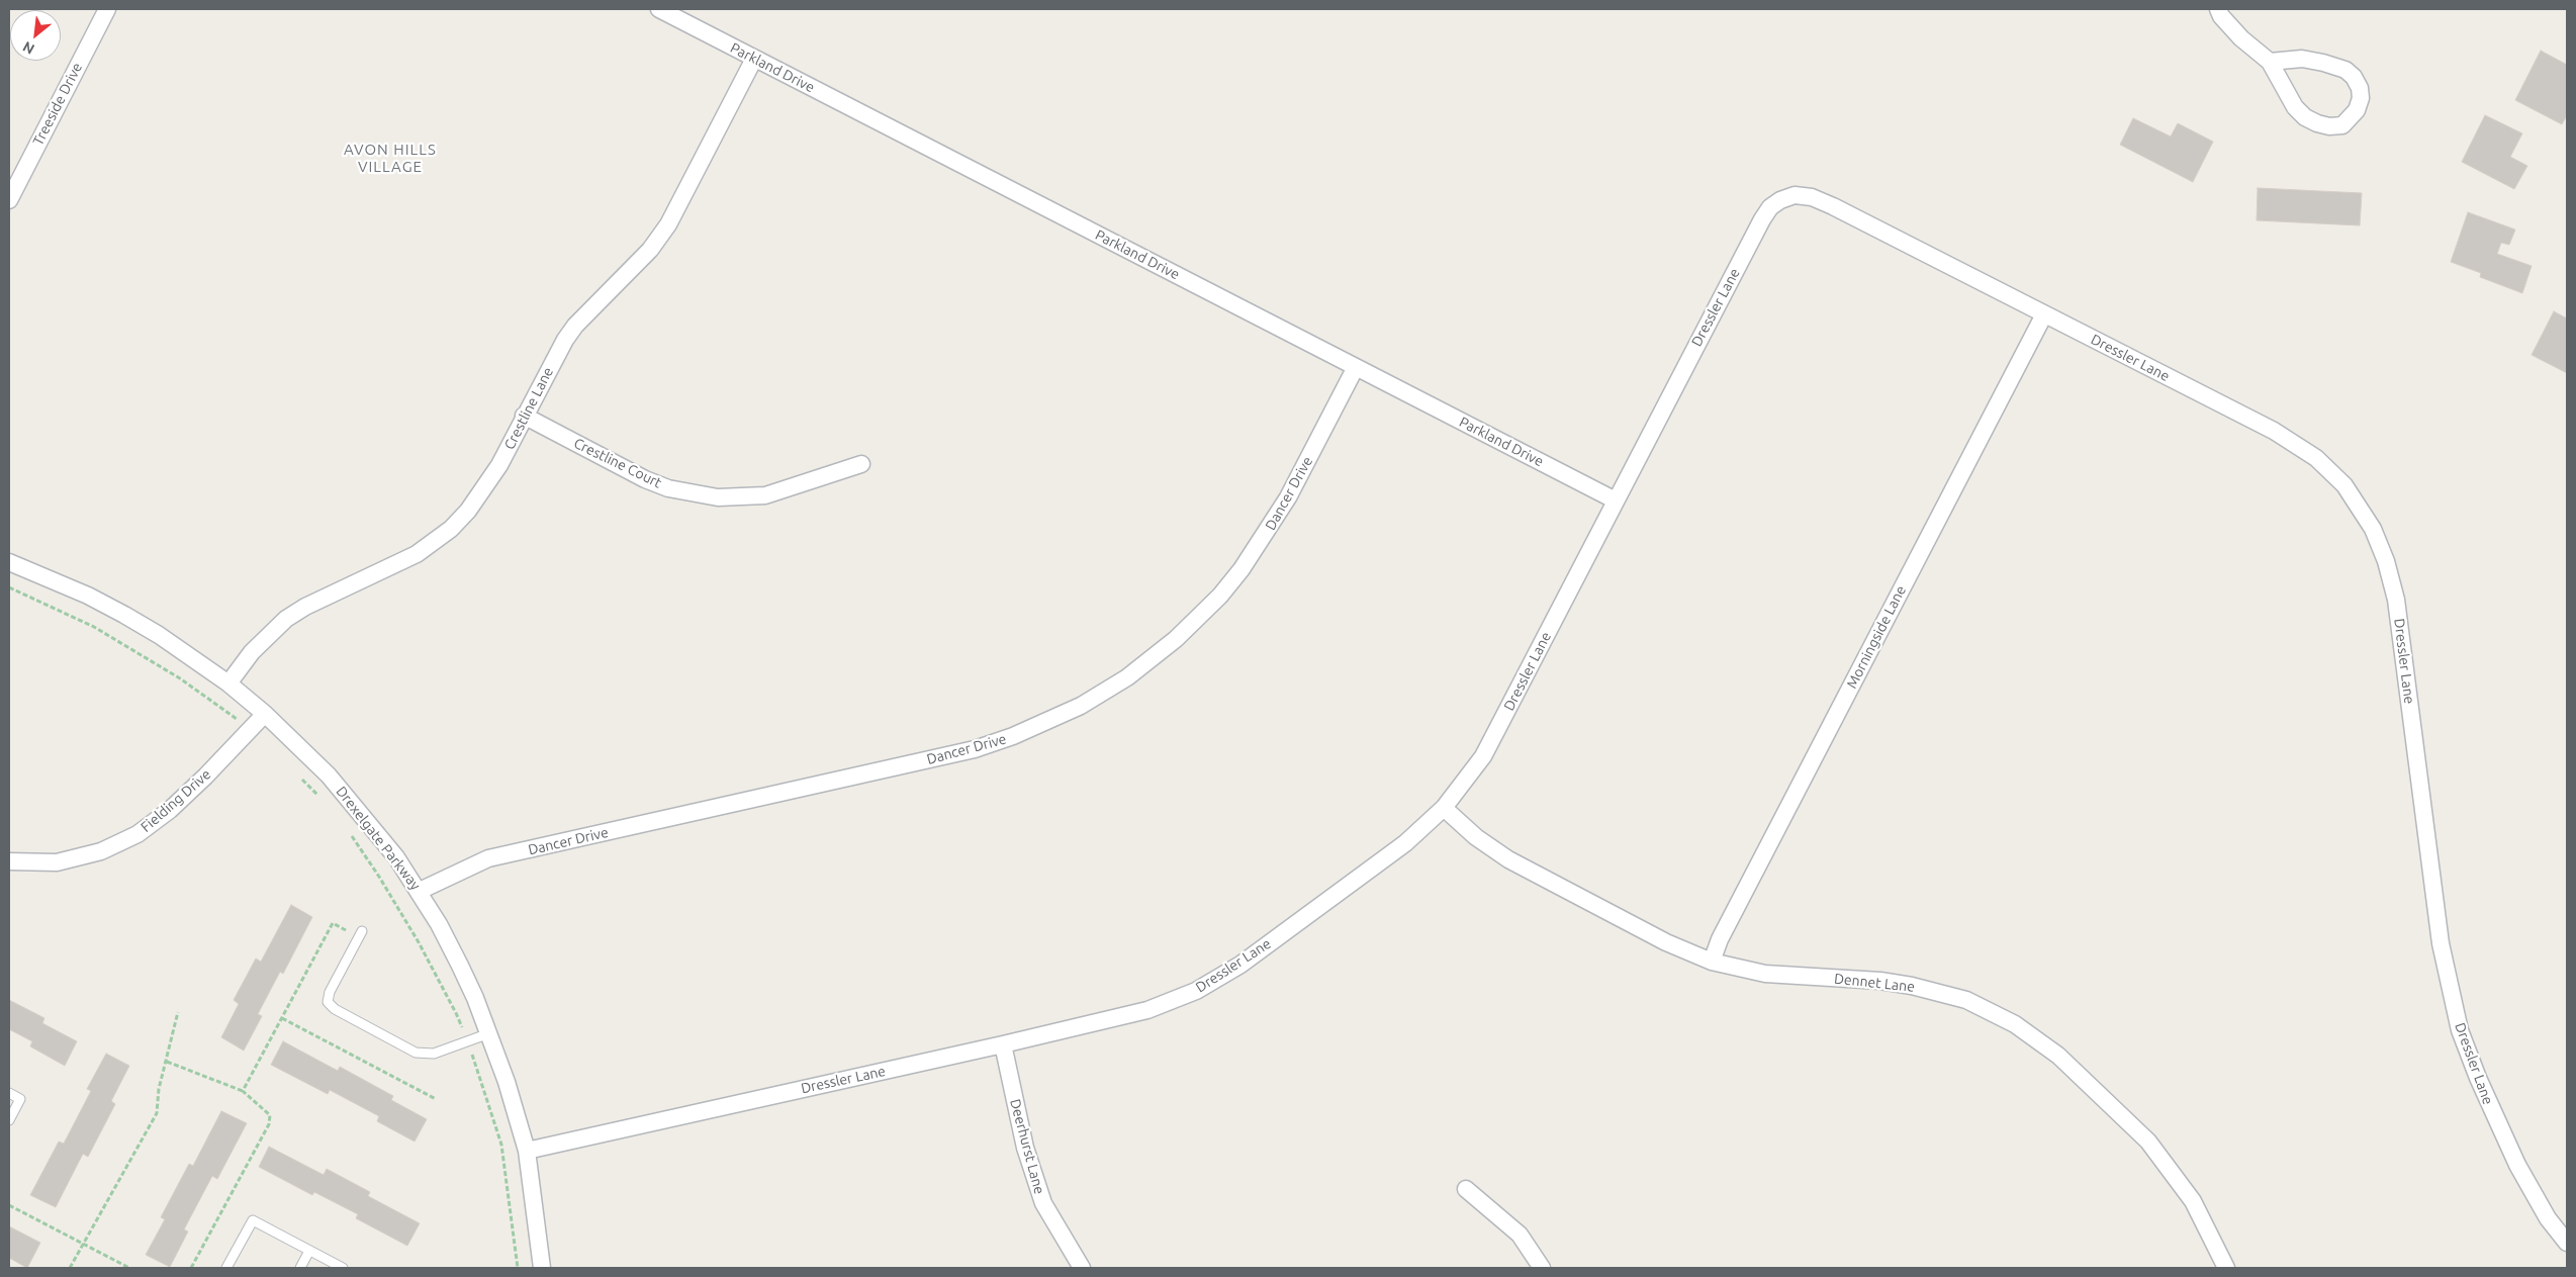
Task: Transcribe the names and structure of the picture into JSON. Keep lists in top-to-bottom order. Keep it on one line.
{"streets":{"street":["Parkland Drive","Treeside Drive","Dressler Lane","Crestline Lane","Crestline Court","Dancer Drive","Morningside Lane","Fielding Drive","Drexelgate Parkway","Dennet Lane","Deerhurst Lane"]},"crossings":[["Parkland Drive","Dressler Lane"],["Parkland Drive","Crestline Lane"],["Parkland Drive","Dancer Drive"],["Dressler Lane","Morningside Lane"],["Dressler Lane","Drexelgate Parkway"],["Dressler Lane","Dennet Lane"],["Dressler Lane","Deerhurst Lane"],["Crestline Lane","Crestline Court"],["Crestline Lane","Drexelgate Parkway"],["Dancer Drive","Drexelgate Parkway"],["Morningside Lane","Dennet Lane"],["Fielding Drive","Drexelgate Parkway"]],"districts":["AVON HILLS VILLAGE"],"north":"bottom left"}
